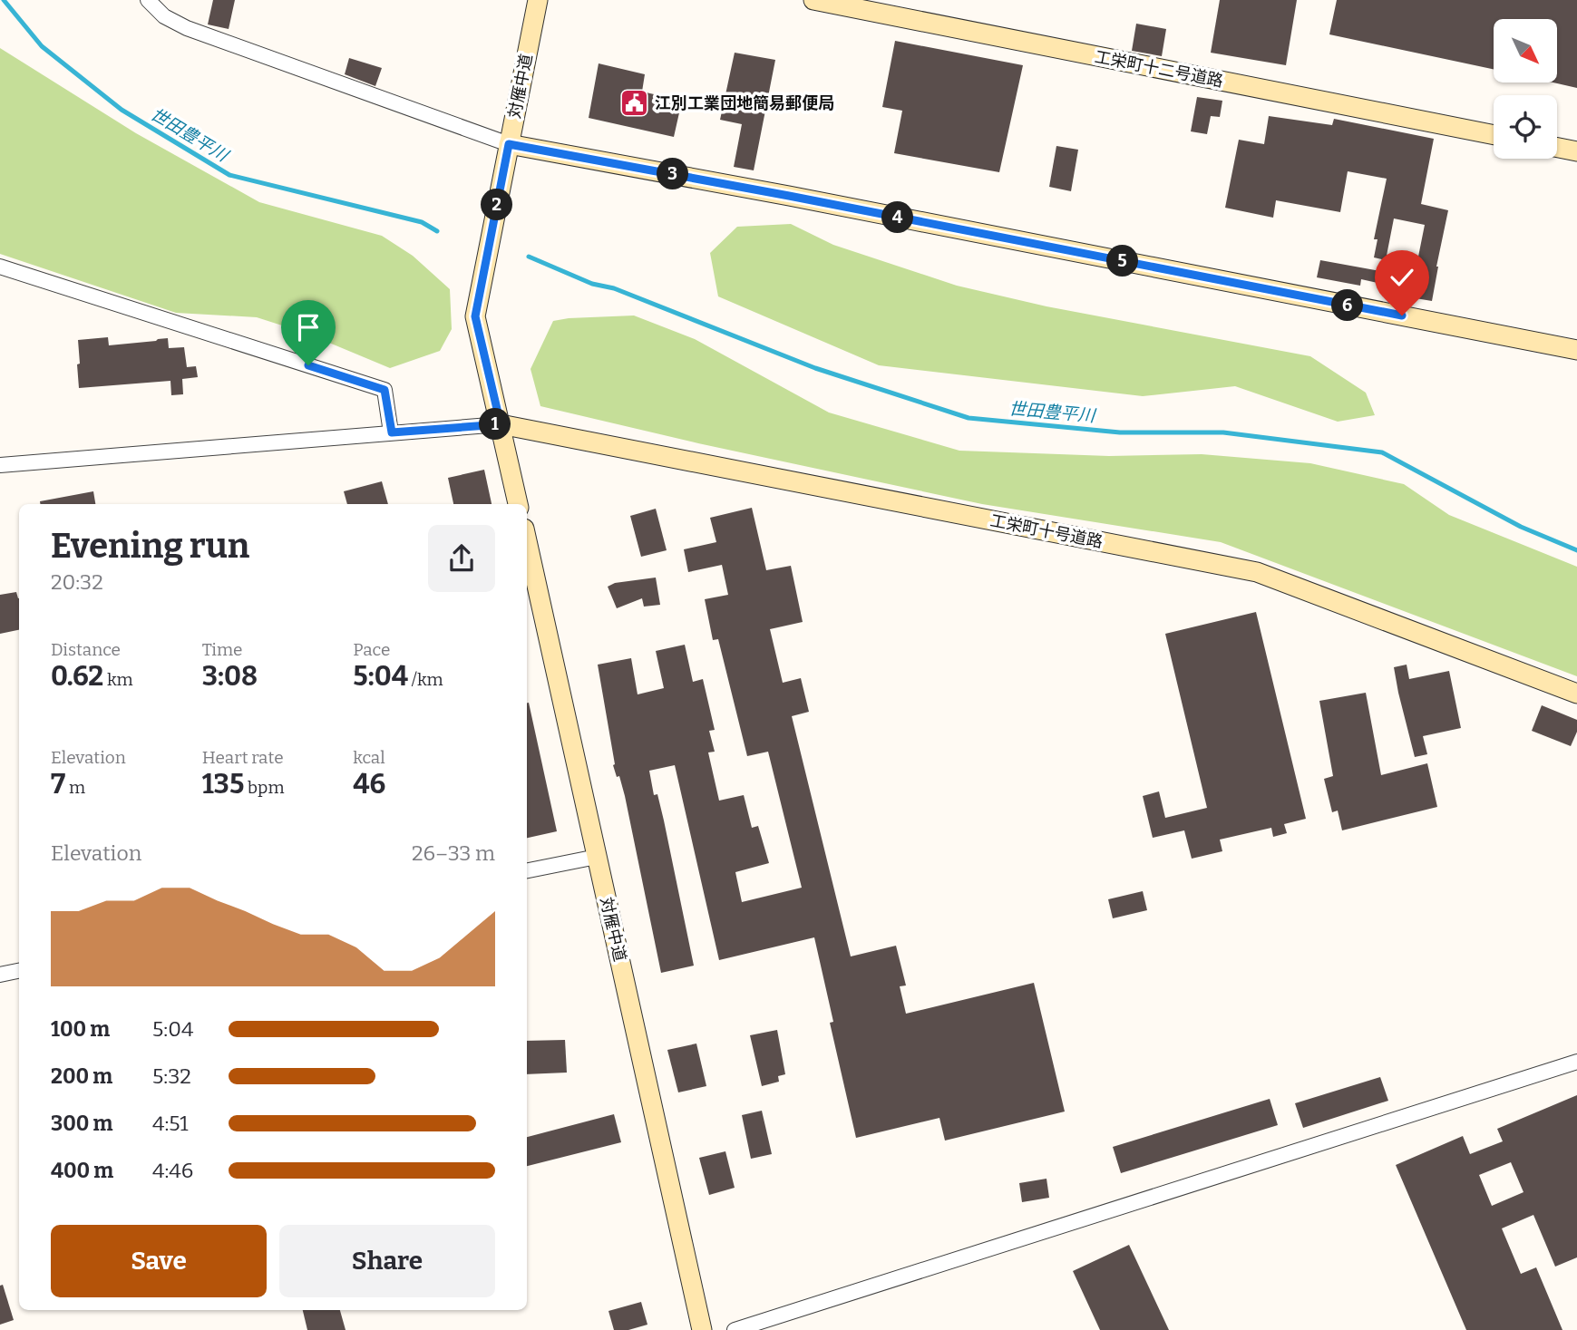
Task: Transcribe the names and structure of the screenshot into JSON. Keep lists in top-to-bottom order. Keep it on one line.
{"streets":{"street":["工栄町十二号道路","対雁中道","工栄町十号道路"]},"crossings":[["対雁中道","工栄町十号道路"]],"water":["世田豊平川"],"places":{"public building":["江別工業団地簡易郵便局"]},"north":"bottom right","page":{"pins":["3","2","4","5","6","1"],"heading":["Evening run","20:32"],"stats":[["Distance","0.62 km"],["Time","3:08"],["Pace","5:04 /km"],["Elevation","7 m"],["Heart rate","135 bpm"],["kcal","46"]],"chart":["Elevation","26–33 m"],"list":[{"name":"100 m","note":"5:04"},{"name":"200 m","note":"5:32"},{"name":"300 m","note":"4:51"},{"name":"400 m","note":"4:46"}],"buttons":["Save","Share"]}}
